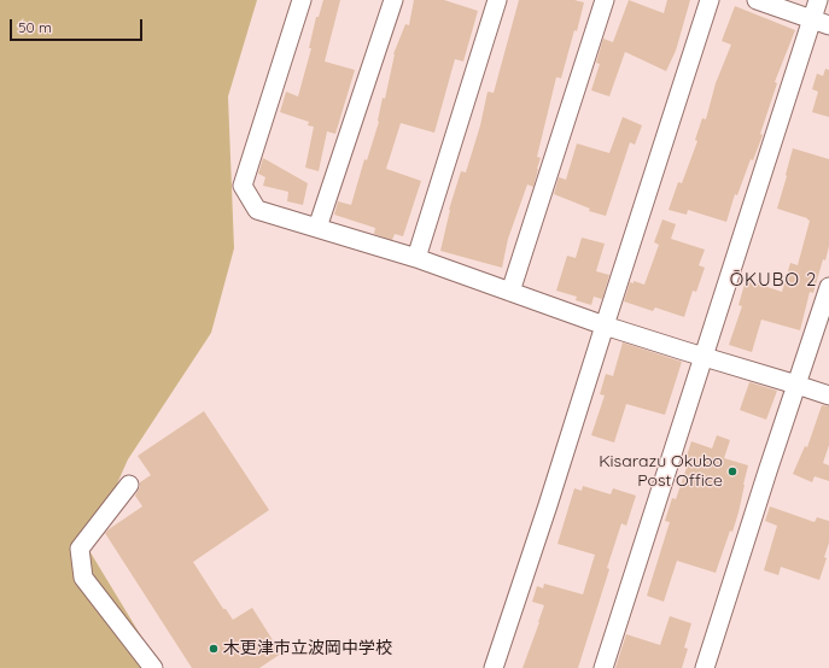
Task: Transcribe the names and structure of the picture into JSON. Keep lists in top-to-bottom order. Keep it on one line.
{"districts":["ŌKUBO 2"],"places":["Kisarazu Okubo Post Office","木更津市立波岡中学校"],"scale_bar":"50 m"}
